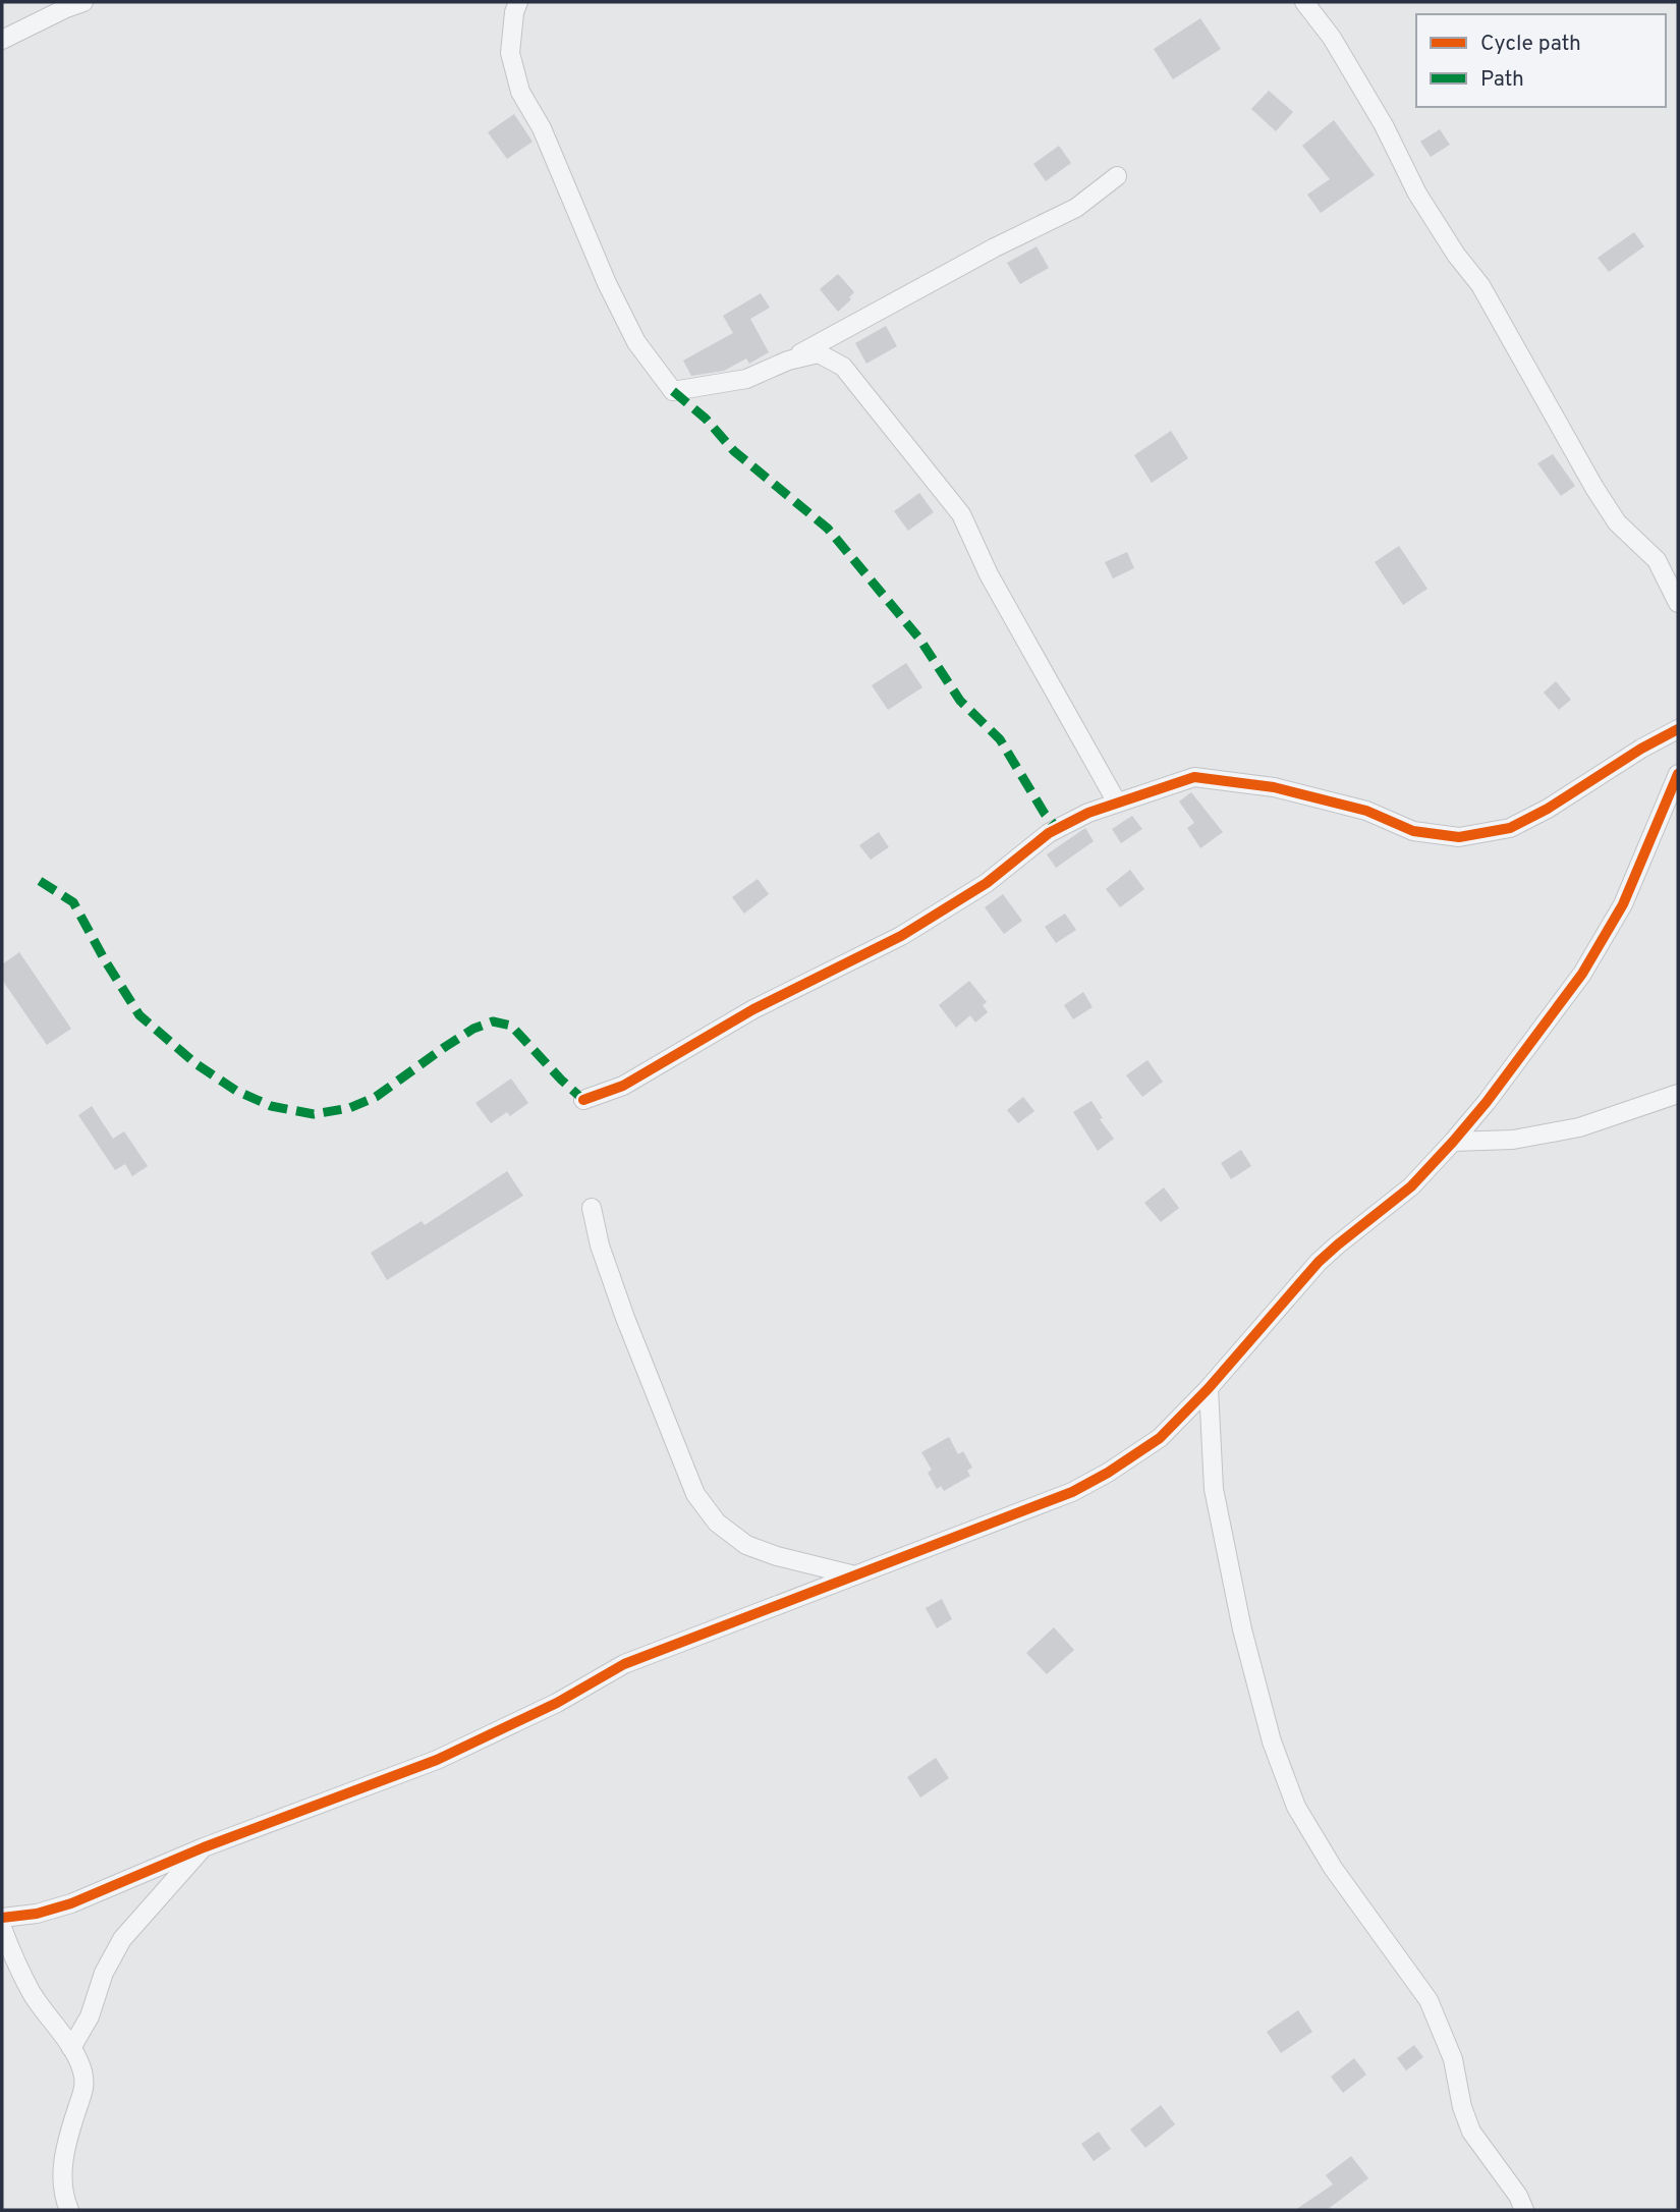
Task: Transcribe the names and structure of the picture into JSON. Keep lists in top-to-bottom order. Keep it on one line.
{"legend":["Cycle path","Path"]}
